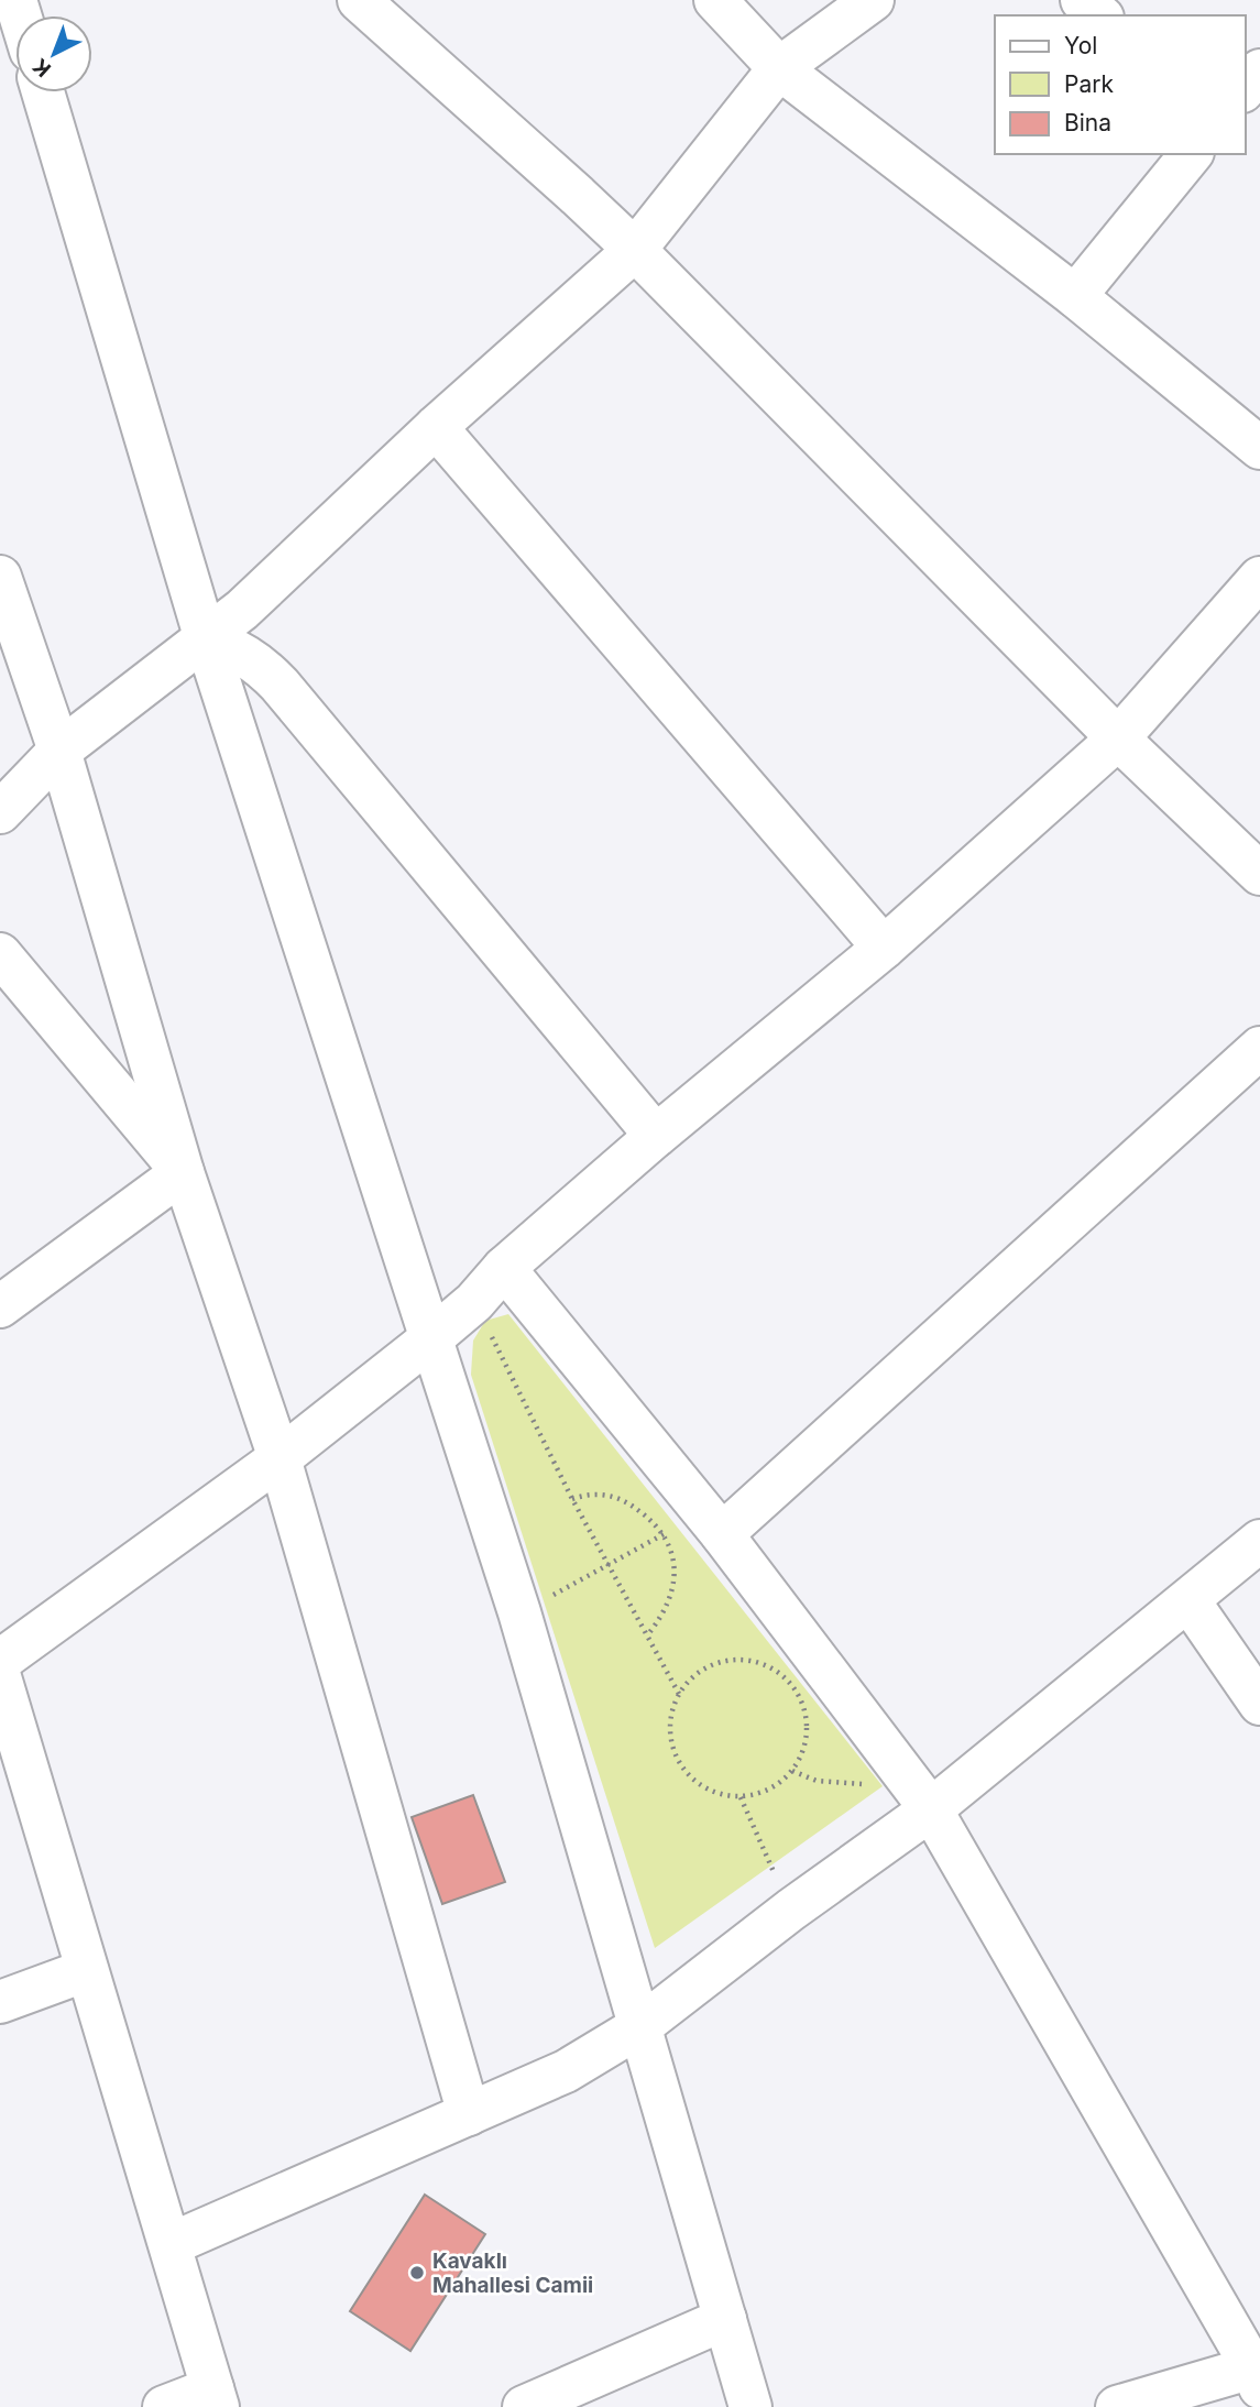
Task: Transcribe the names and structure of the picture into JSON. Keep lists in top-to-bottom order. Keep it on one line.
{"places":["Kavaklı Mahallesi Camii"],"legend":["Yol","Park","Bina"],"north":"bottom left"}
